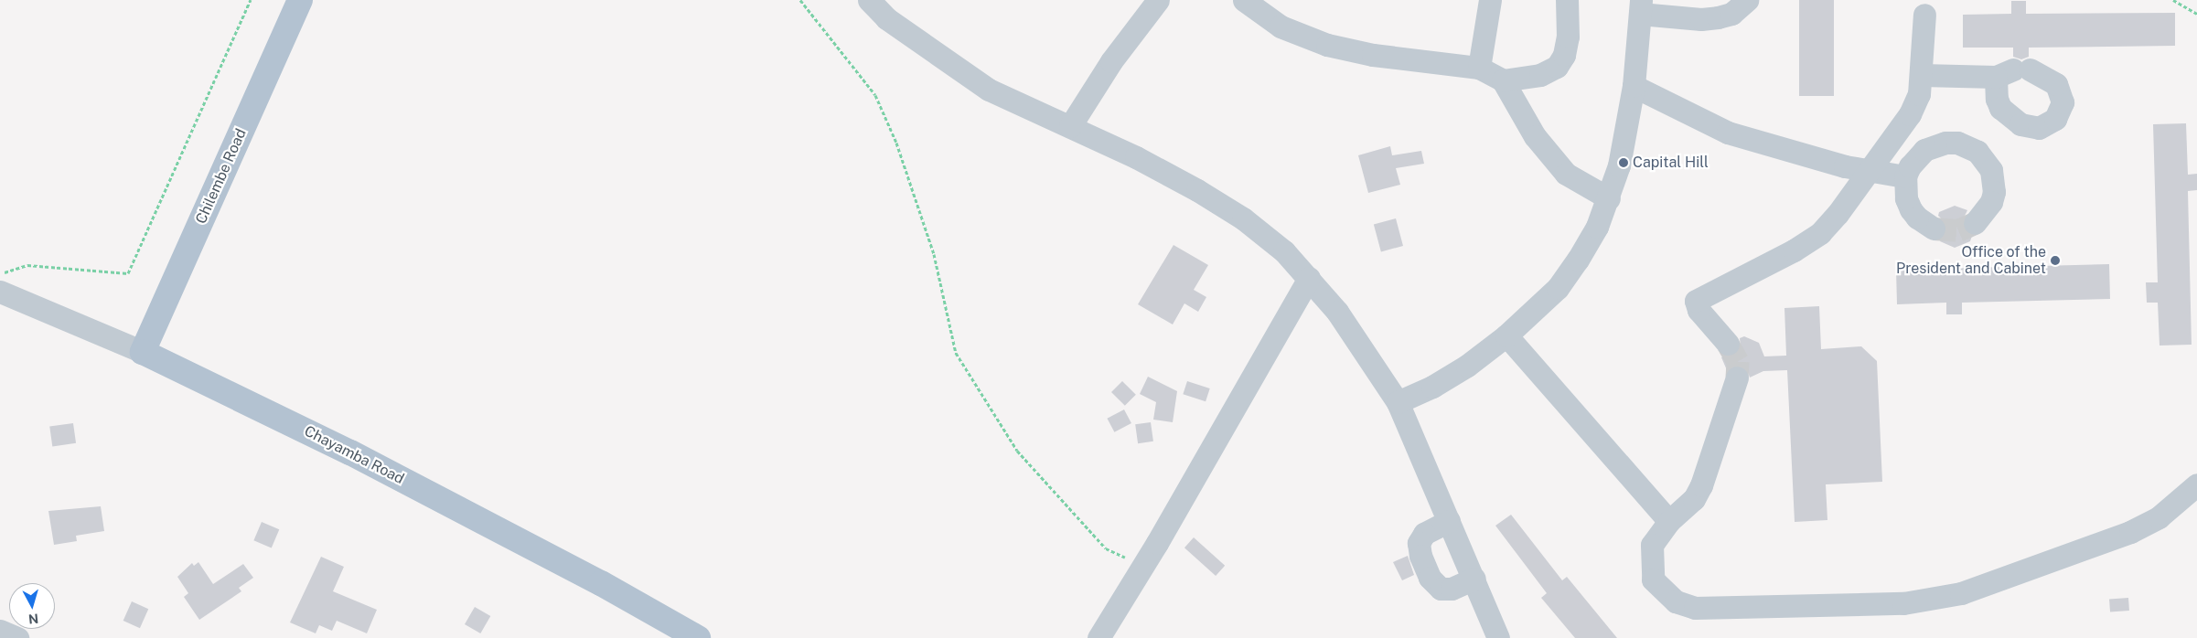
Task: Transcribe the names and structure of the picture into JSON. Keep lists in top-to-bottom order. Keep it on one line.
{"streets":{"main road":["Chilembe Road","Chayamba Road"]},"crossings":[["Chilembe Road","Chayamba Road"]],"places":["Capital Hill","Office of the President and Cabinet"],"north":"bottom"}
